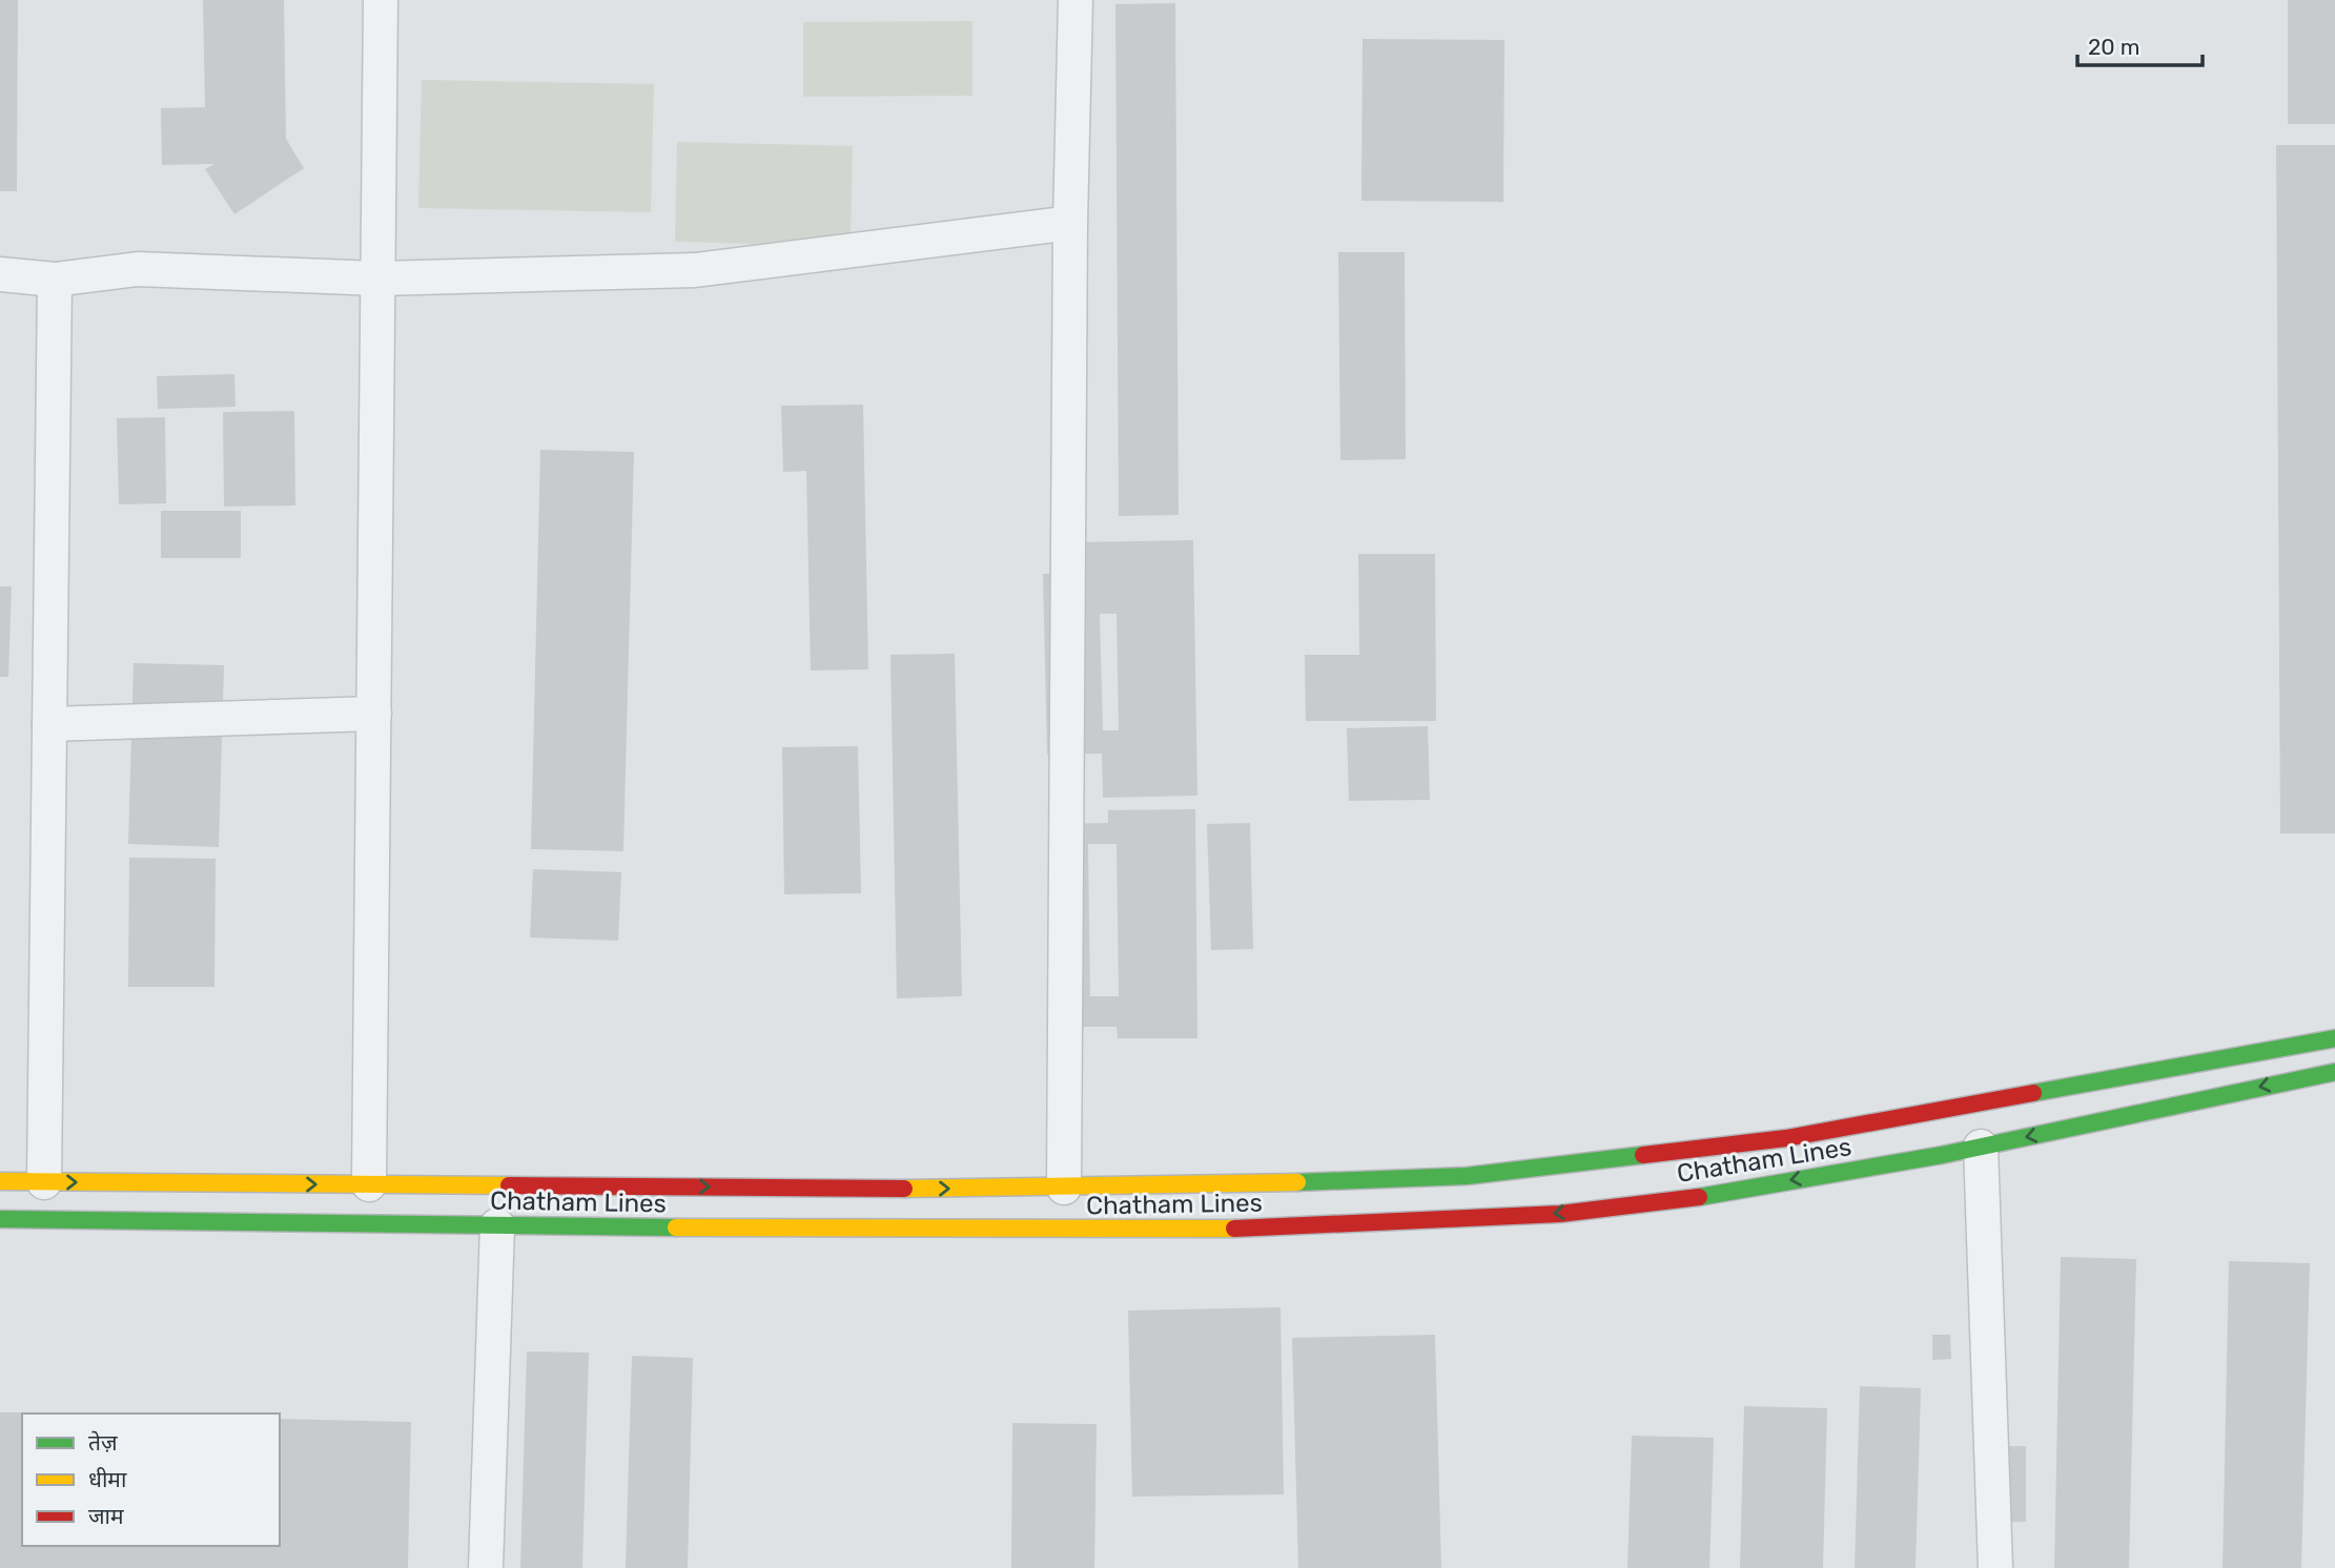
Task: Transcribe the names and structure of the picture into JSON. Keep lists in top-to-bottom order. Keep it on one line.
{"streets":{"highway":["Chatham Lines"]},"legend":["तेज़","धीमा","जाम"],"scale_bar":"20 m"}
